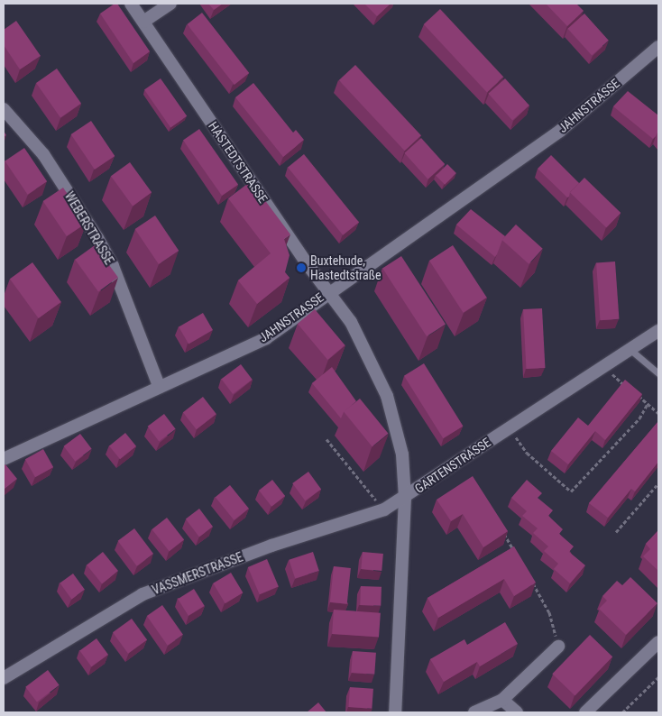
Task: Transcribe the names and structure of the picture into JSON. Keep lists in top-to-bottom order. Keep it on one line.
{"streets":{"street":["JAHNSTRASSE","HASTEDTSTRASSE","WEBERSTRASSE","GARTENSTRASSE","VASSMERSTRASSE"]},"crossings":[["JAHNSTRASSE","HASTEDTSTRASSE"],["JAHNSTRASSE","WEBERSTRASSE"],["HASTEDTSTRASSE","GARTENSTRASSE"],["HASTEDTSTRASSE","VASSMERSTRASSE"],["GARTENSTRASSE","VASSMERSTRASSE"]],"places":["Buxtehude, Hastedtstraße"]}
